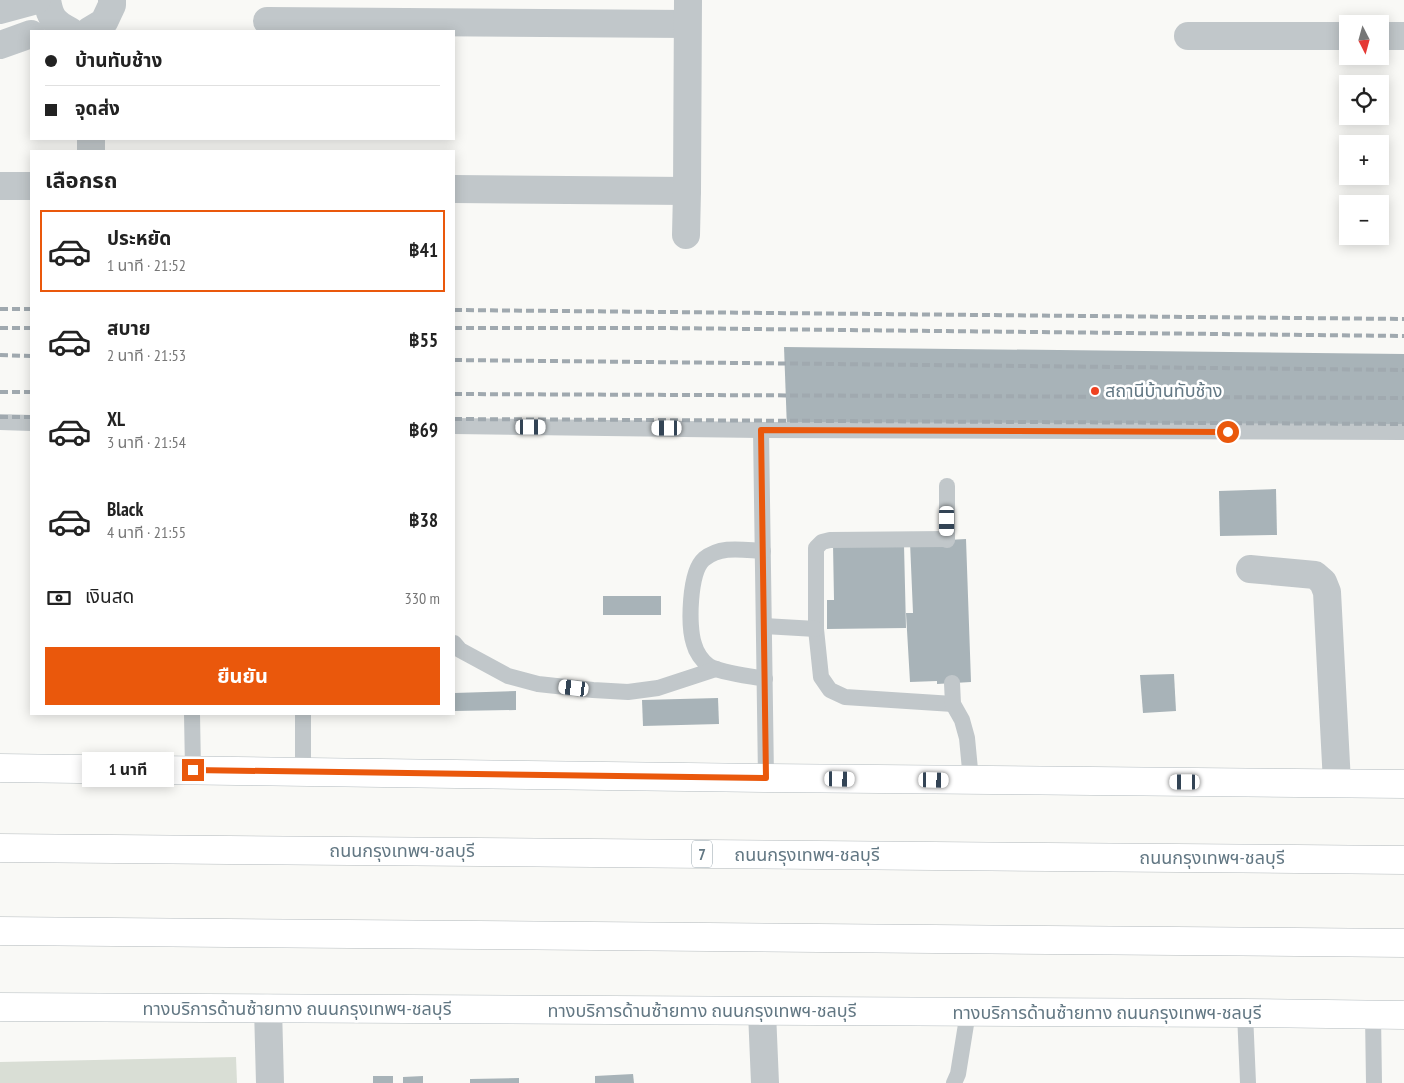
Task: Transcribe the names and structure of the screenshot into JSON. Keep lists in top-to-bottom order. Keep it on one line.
{"streets":{"main road":["ถนนกรุงเทพฯ-ชลบุรี","7","ทางบริการด้านซ้ายทาง ถนนกรุงเทพฯ-ชลบุรี"]},"places":["สถานีบ้านทับช้าง"],"north":"bottom","page":{"map_buttons":["+","−"],"banner":["บ้านทับช้าง","จุดส่ง"],"heading":"เลือกรถ","list":[{"name":"ประหยัด","note":"1 นาที · 21:52","value":"฿41"},{"name":"สบาย","note":"2 นาที · 21:53","value":"฿55"},{"name":"XL","note":"3 นาที · 21:54","value":"฿69"},{"name":"Black","note":"4 นาที · 21:55","value":"฿38"}],"pay":["เงินสด","330 m"],"buttons":"ยืนยัน","bubble":"1 นาที"}}
